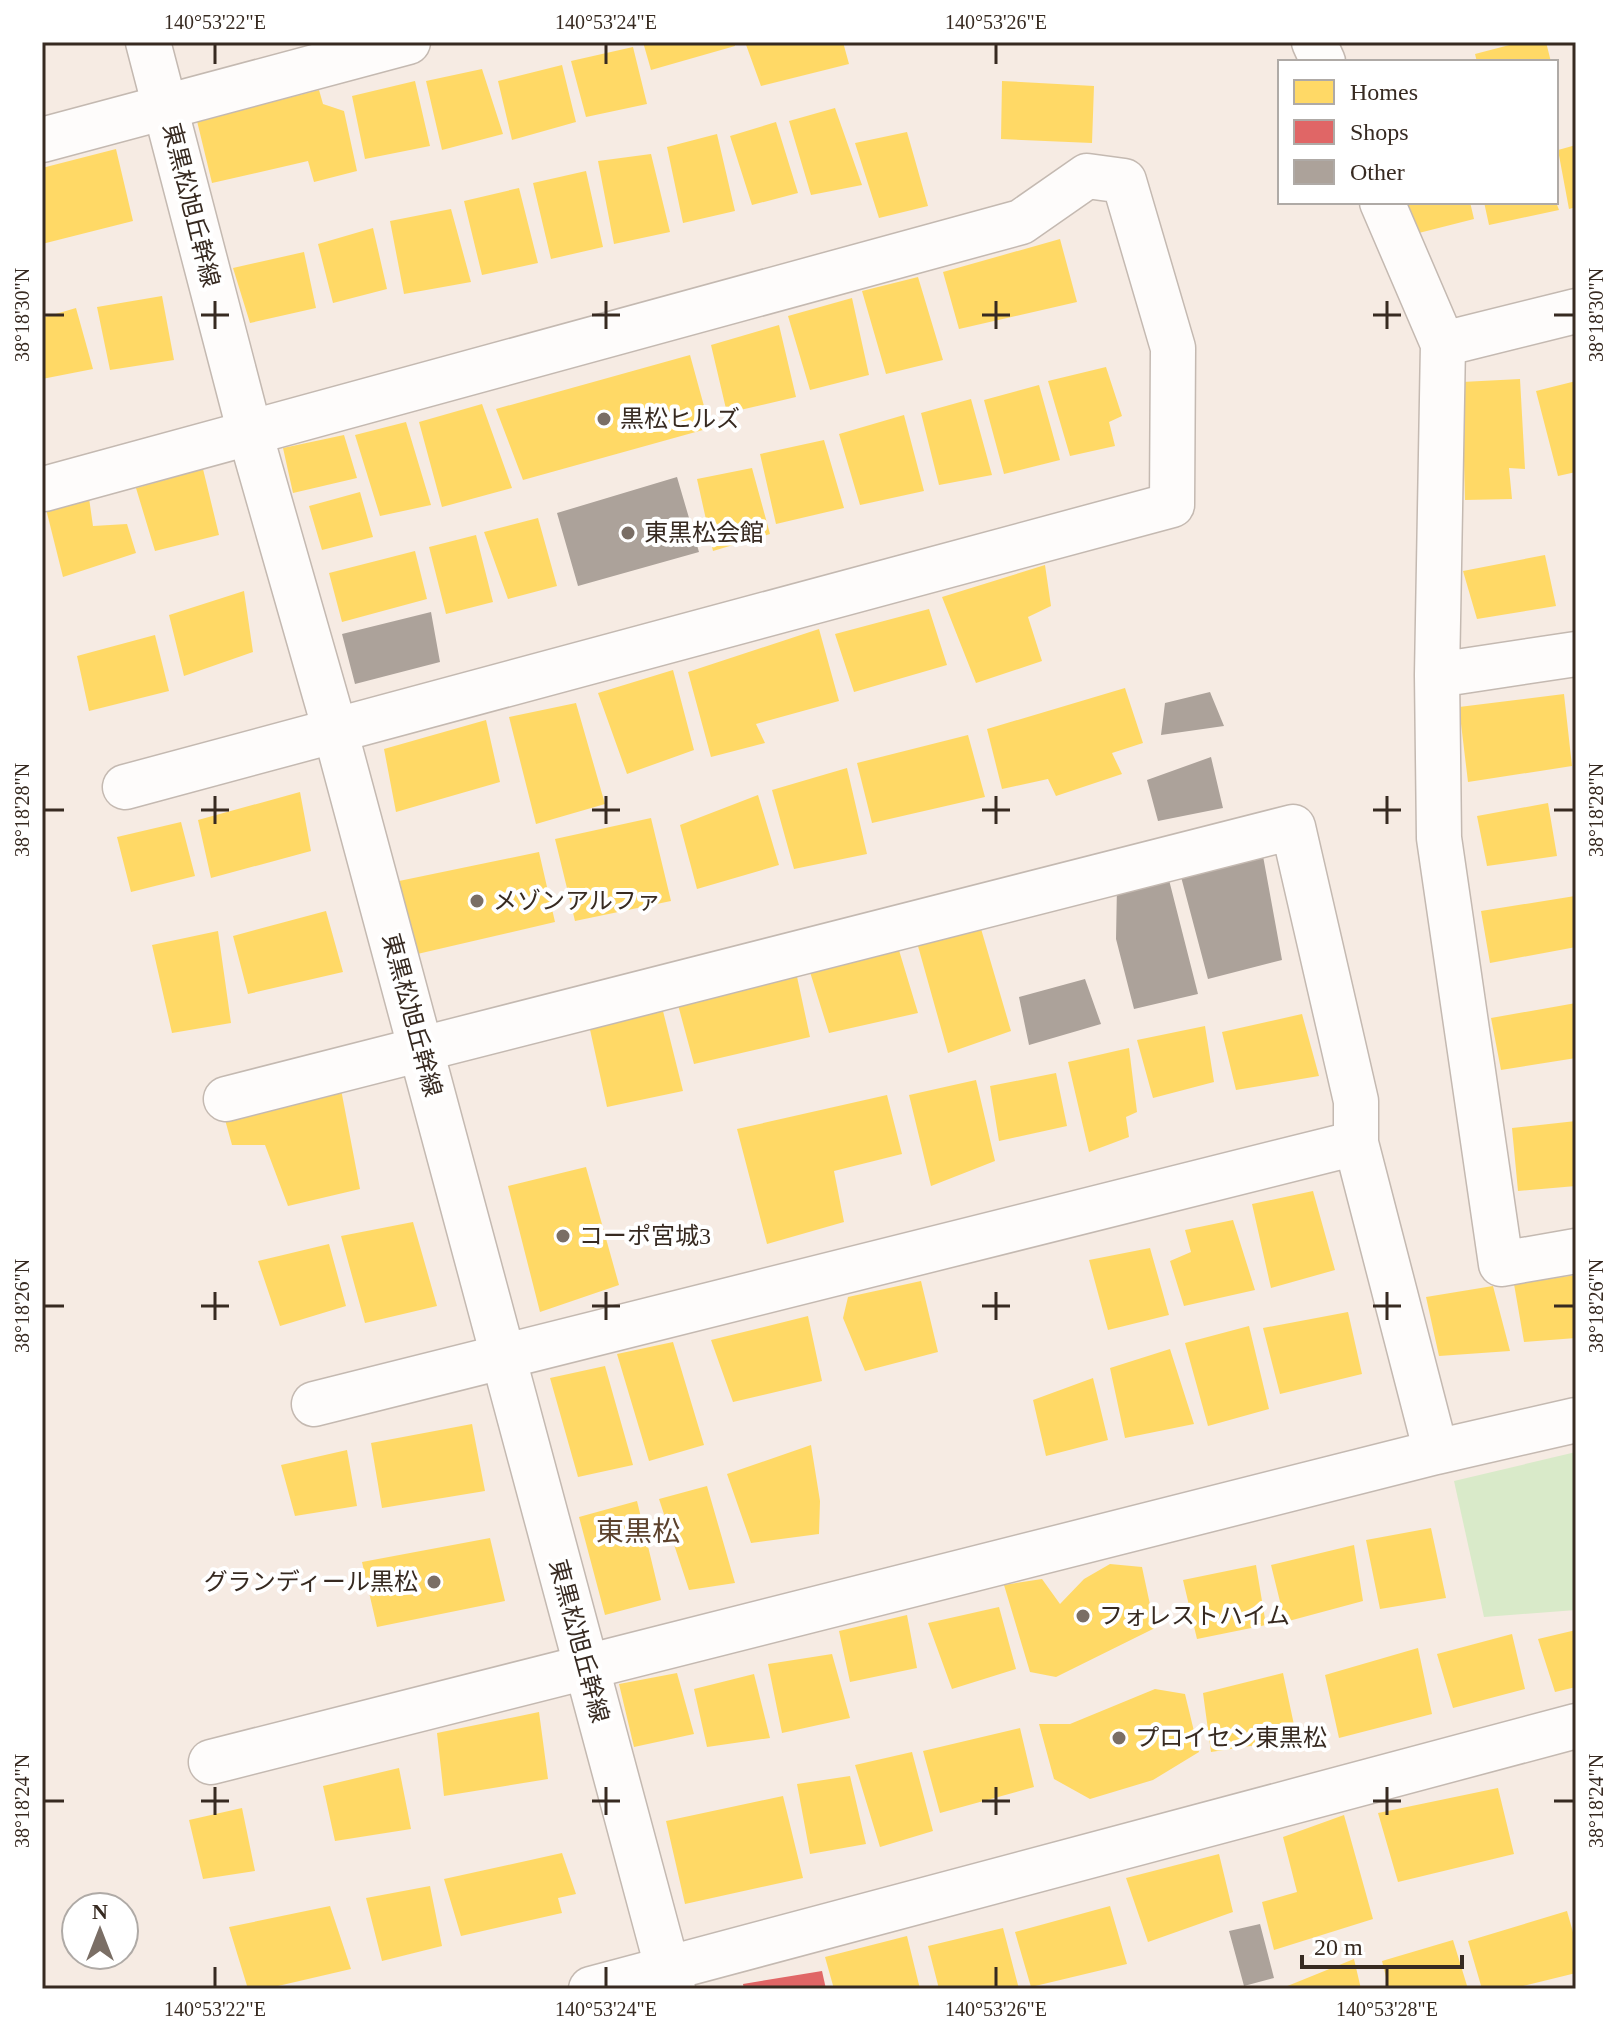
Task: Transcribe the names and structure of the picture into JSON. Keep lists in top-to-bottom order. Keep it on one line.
{"streets":{"street":["東黒松旭丘幹線"]},"districts":["東黒松"],"places":["黒松ヒルズ","東黒松会館","メゾンアルファ","コーポ宮城3","グランディール黒松","フォレストハイム","プロイセン東黒松"],"legend":["Homes","Shops","Other"],"scale_bar":"20 m","north":"top","coordinates":["140°53'22\"E","140°53'24\"E","140°53'26\"E","38°18'30\"N","38°18'28\"N","38°18'26\"N","38°18'24\"N","140°53'28\"E"]}
